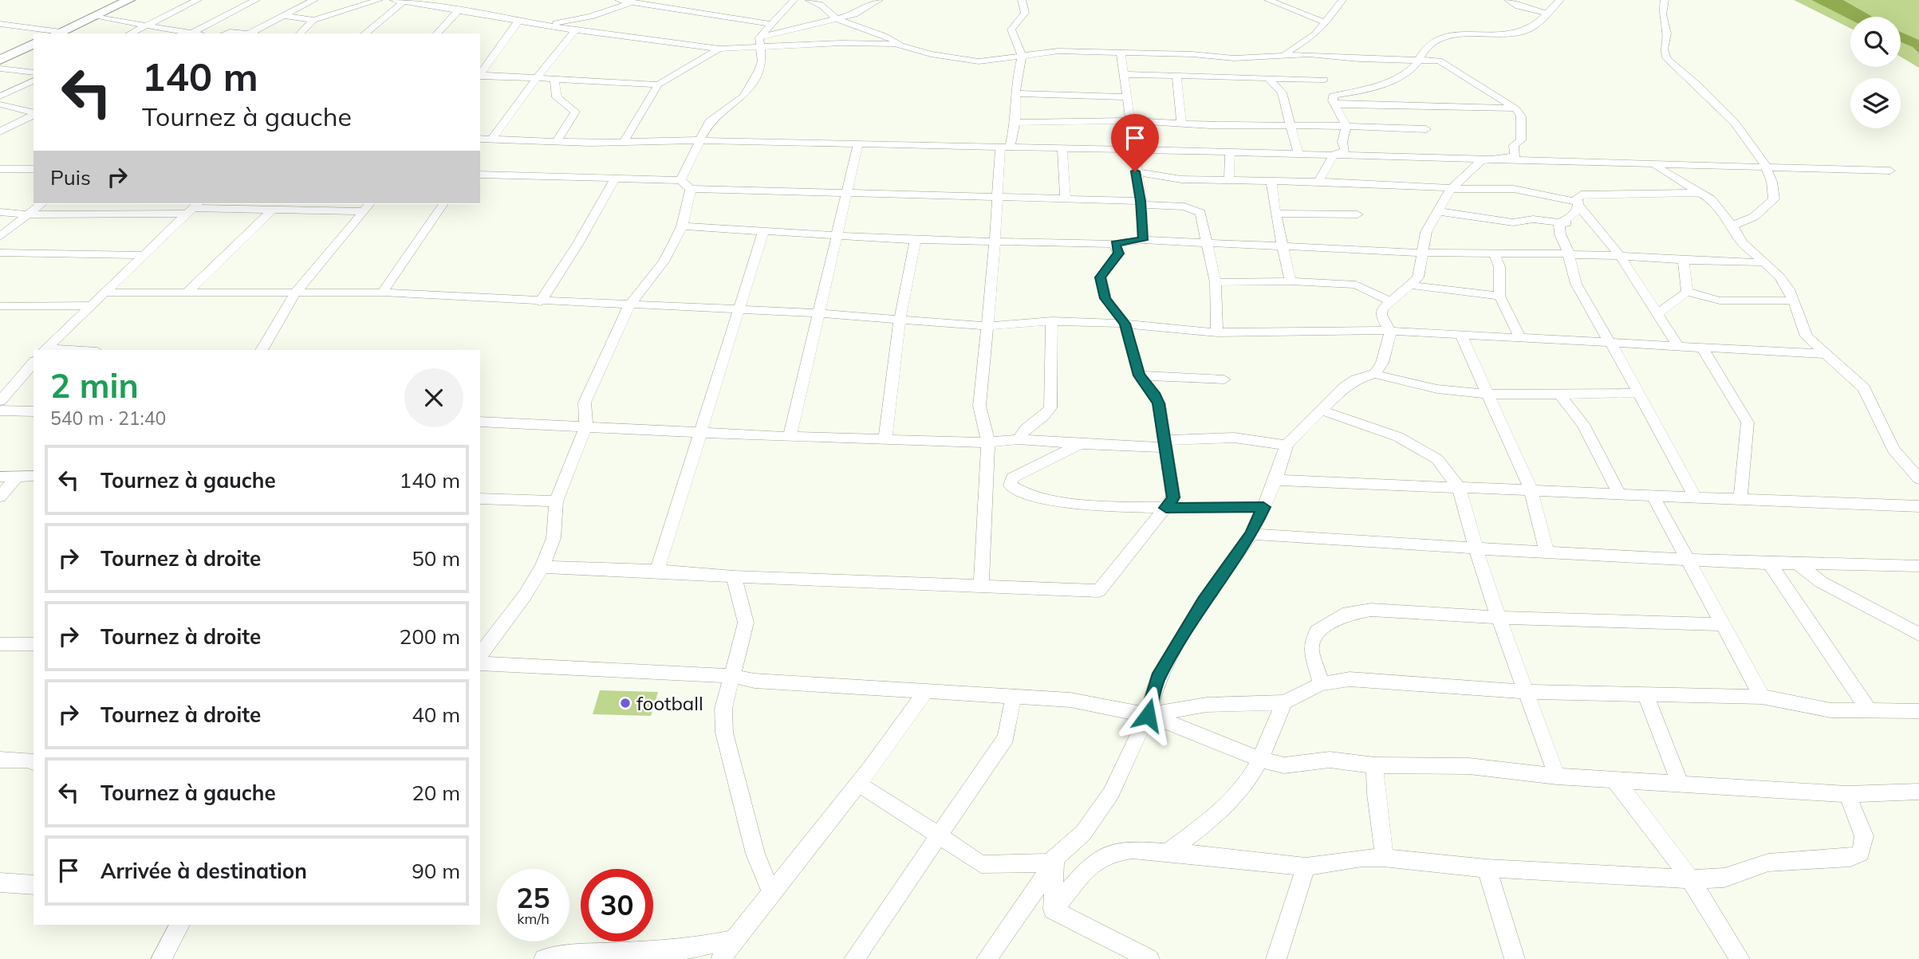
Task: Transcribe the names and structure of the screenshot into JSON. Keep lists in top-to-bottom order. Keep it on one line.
{"places":["football"],"page":{"turn":["140 m","Tournez à gauche"],"then":"Puis","heading":["2 min","540 m · 21:40"],"list":[{"name":"Tournez à gauche","value":"140 m"},{"name":"Tournez à droite","value":"50 m"},{"name":"Tournez à droite","value":"200 m"},{"name":"Tournez à droite","value":"40 m"},{"name":"Tournez à gauche","value":"20 m"},{"name":"Arrivée à destination","value":"90 m"}],"speed":"25 km/h","limit":"30"}}
